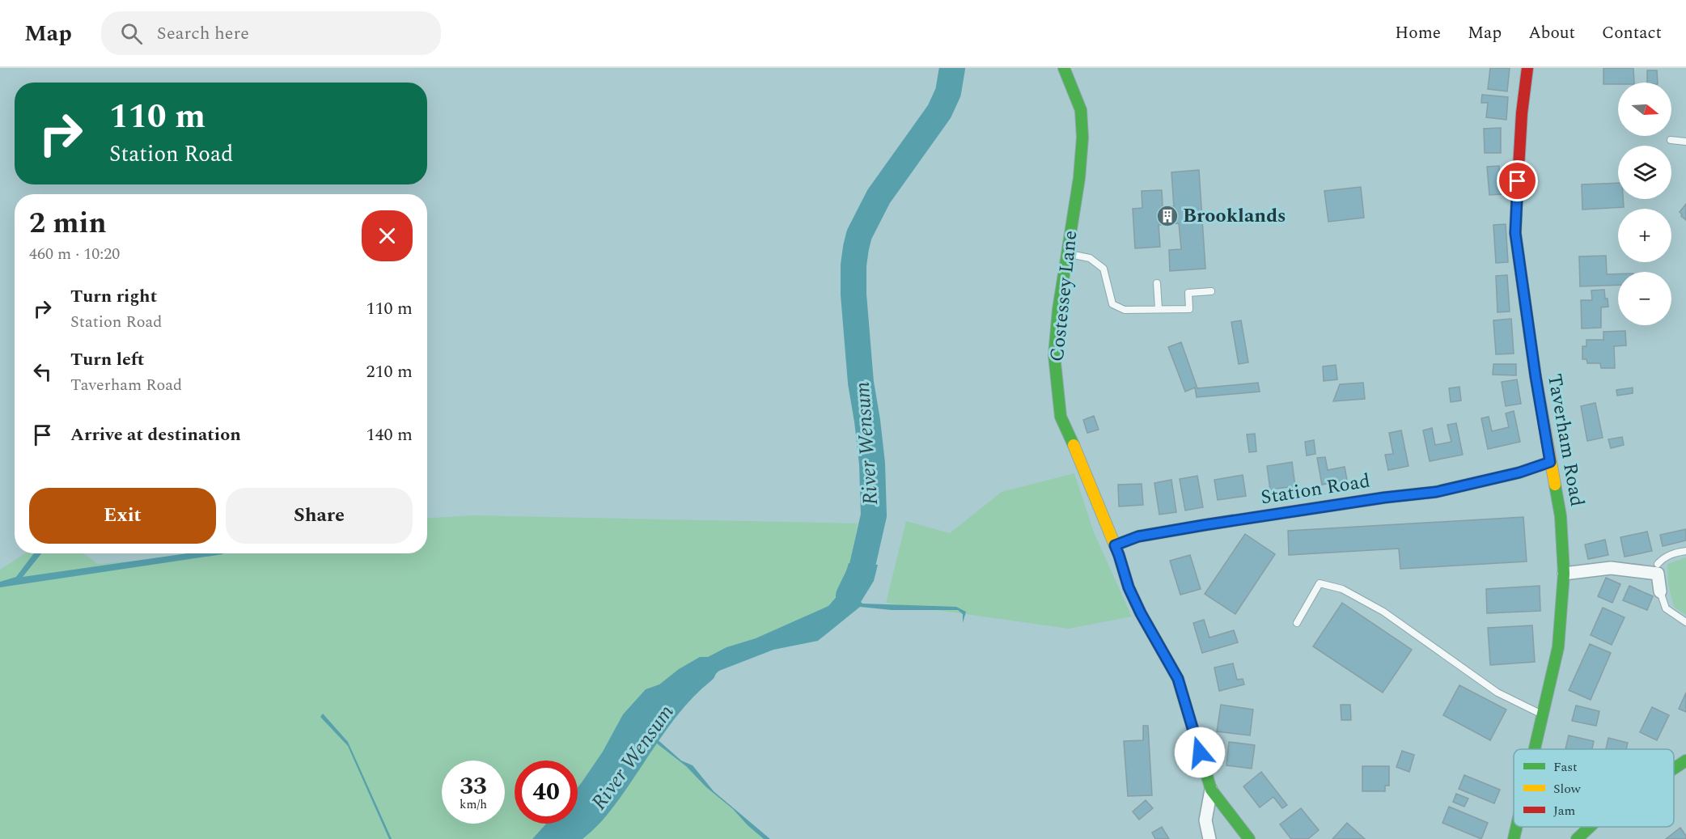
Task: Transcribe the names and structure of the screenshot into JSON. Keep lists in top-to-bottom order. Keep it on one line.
{"streets":{"street":["Costessey Lane","Taverham Road","Station Road"]},"crossings":[["Costessey Lane","Station Road"],["Taverham Road","Station Road"]],"water":["River Wensum"],"places":{"building":["Brooklands"]},"legend":["Fast","Slow","Jam"],"north":"right","page":{"header":"Map","search":"Search here","nav":["Home","Map","About","Contact"],"map_buttons":["+","−"],"turn":["110 m","Station Road"],"heading":["2 min","460 m · 10:20"],"list":[{"name":"Turn right","note":"Station Road","value":"110 m"},{"name":"Turn left","note":"Taverham Road","value":"210 m"},{"name":"Arrive at destination","value":"140 m"}],"buttons":["Exit","Share"],"speed":"33 km/h","limit":"40"}}
